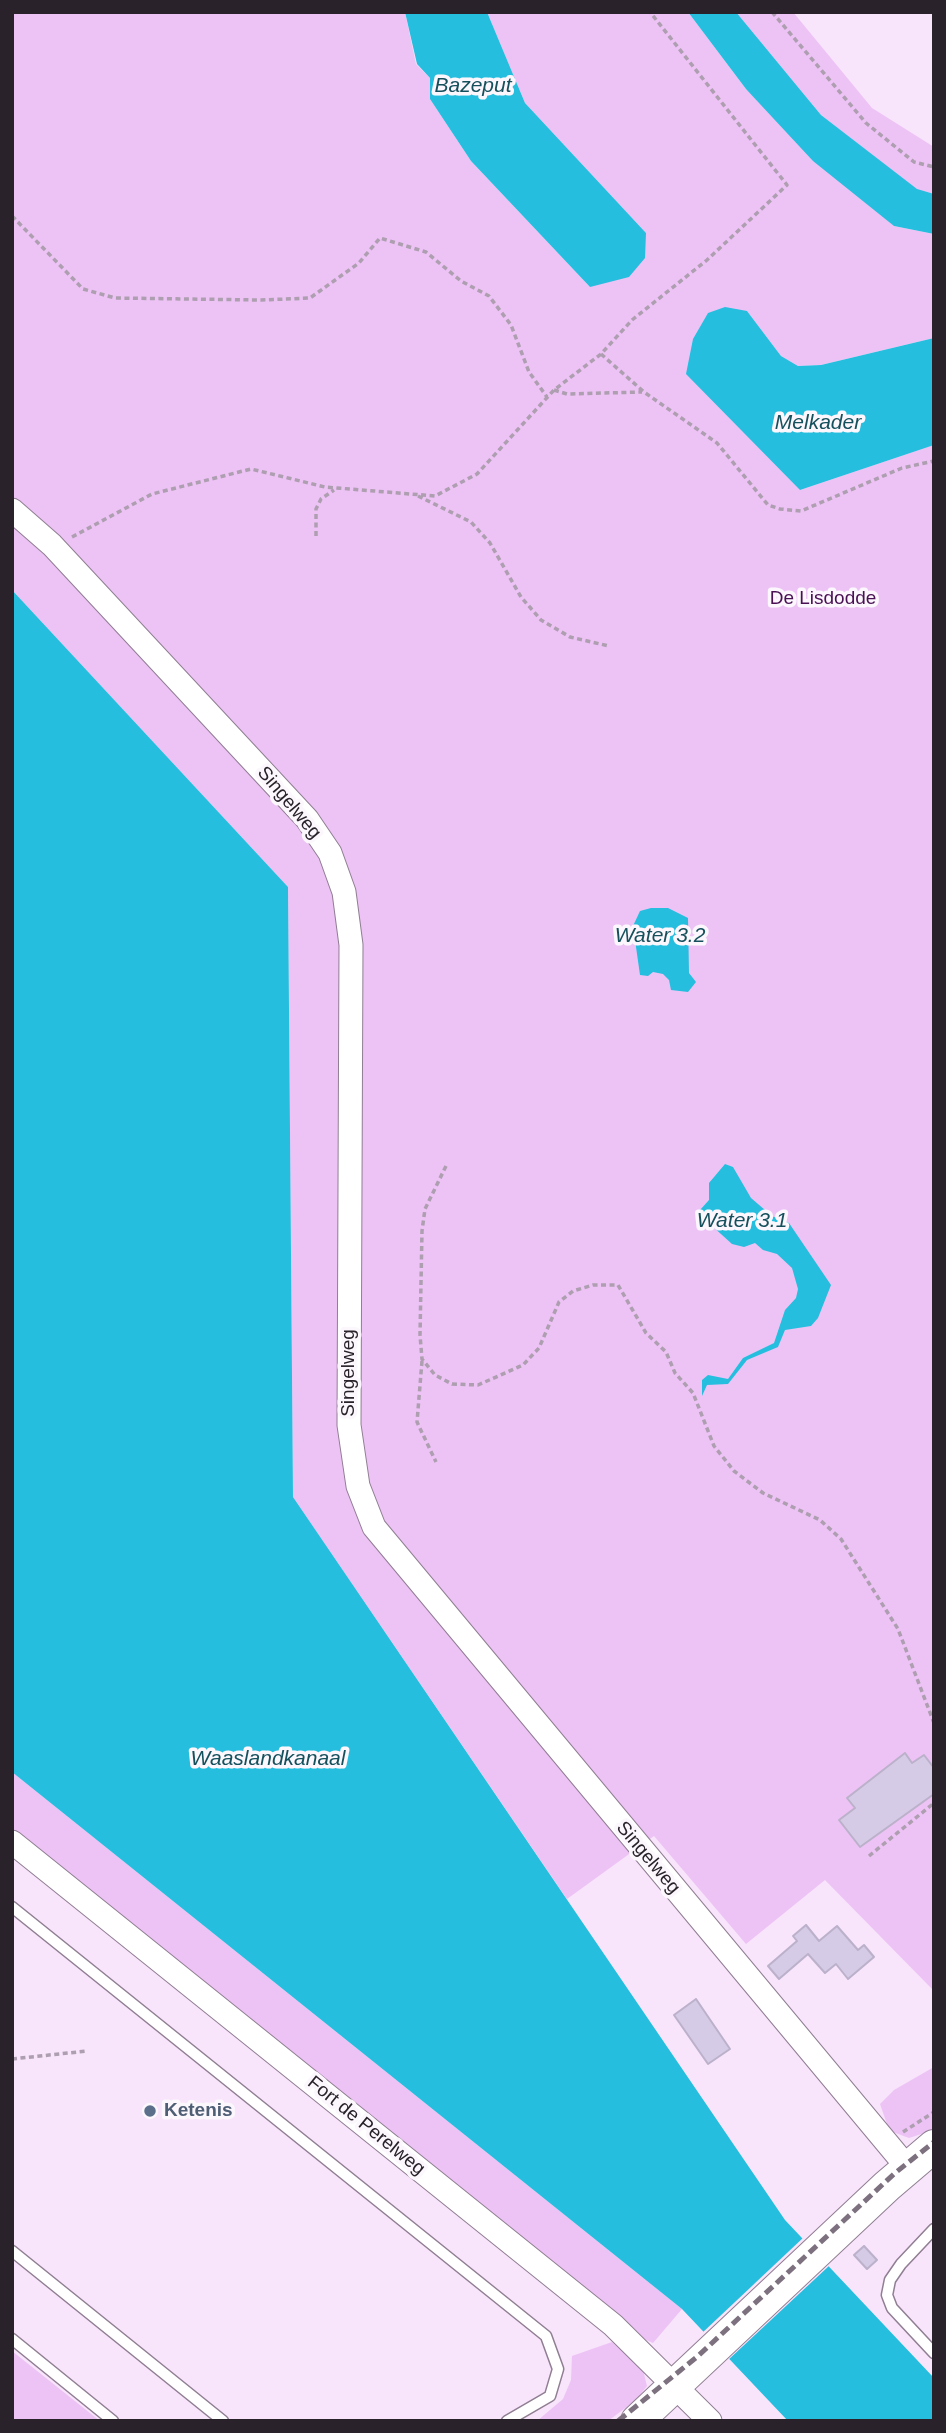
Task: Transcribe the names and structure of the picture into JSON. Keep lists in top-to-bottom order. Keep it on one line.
{"streets":{"street":["Singelweg","Fort de Perelweg"]},"water":["Bazeput","Melkader","Water 3.2","Water 3.1","Waaslandkanaal"],"parks":["De Lisdodde"],"places":["Ketenis"]}
